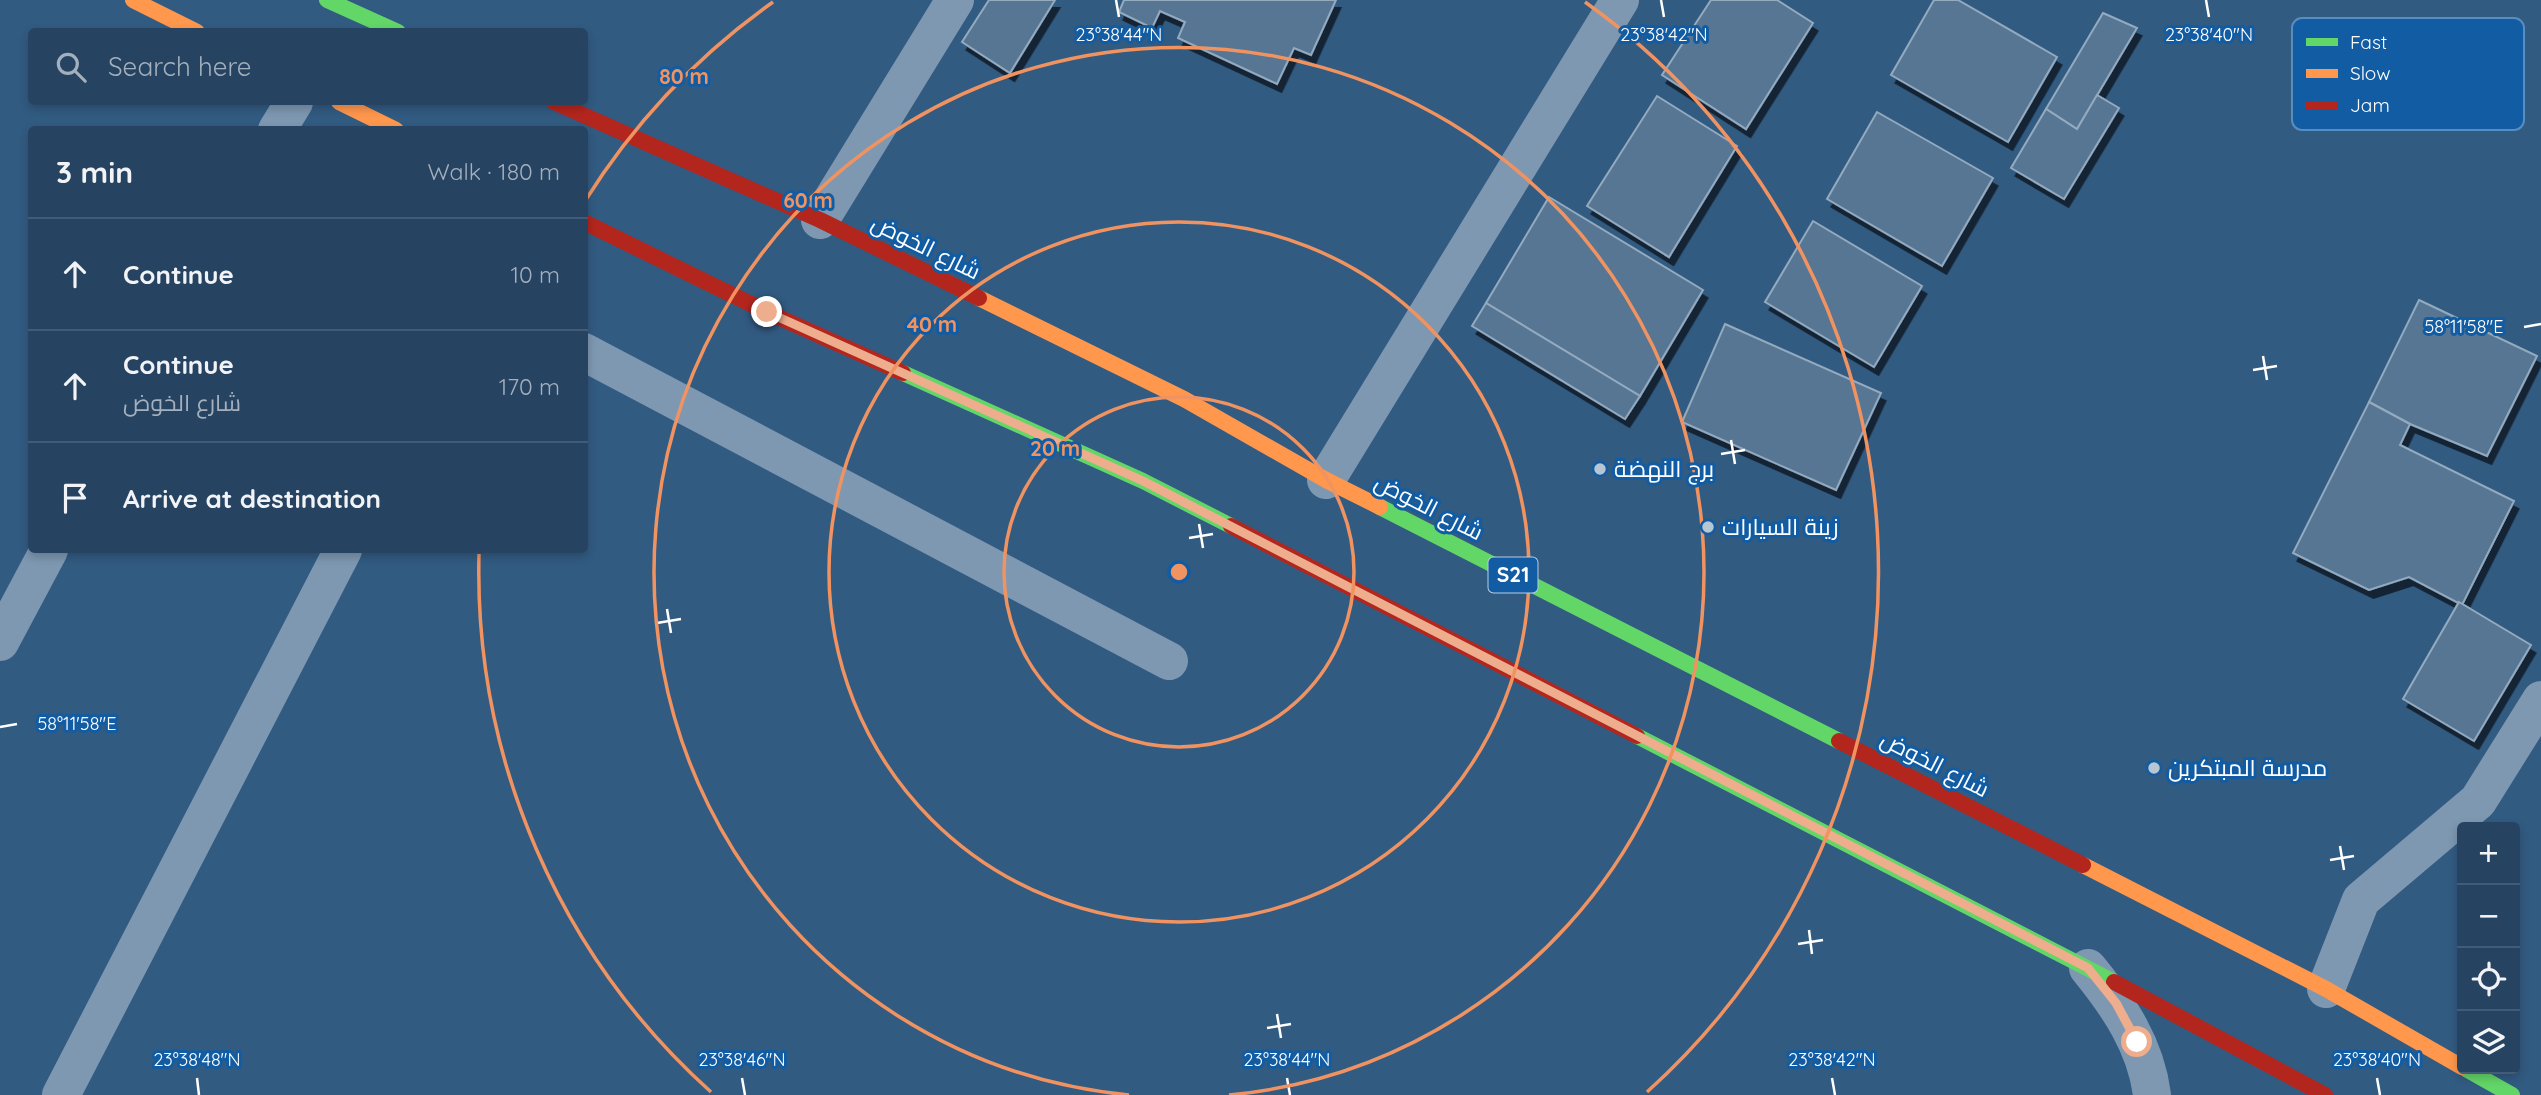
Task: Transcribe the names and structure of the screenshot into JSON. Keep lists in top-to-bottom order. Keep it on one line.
{"streets":{"main road":["شارع الخوض","S21"]},"places":["برج النهضة","زينة السيارات","مدرسة المبتكرين"],"legend":["Fast","Slow","Jam"],"page":{"search":"Search here","heading":["3 min","Walk · 180 m"],"list":[["Continue","10 m"],["Continue","شارع الخوض","170 m"],"Arrive at destination"],"map_buttons":["+","−"]},"coordinates":["23°38'44\"N","23°38'42\"N","23°38'40\"N","58°11'58\"E","23°38'48\"N","23°38'46\"N"],"rings":["80 m","60 m","40 m","20 m"]}
